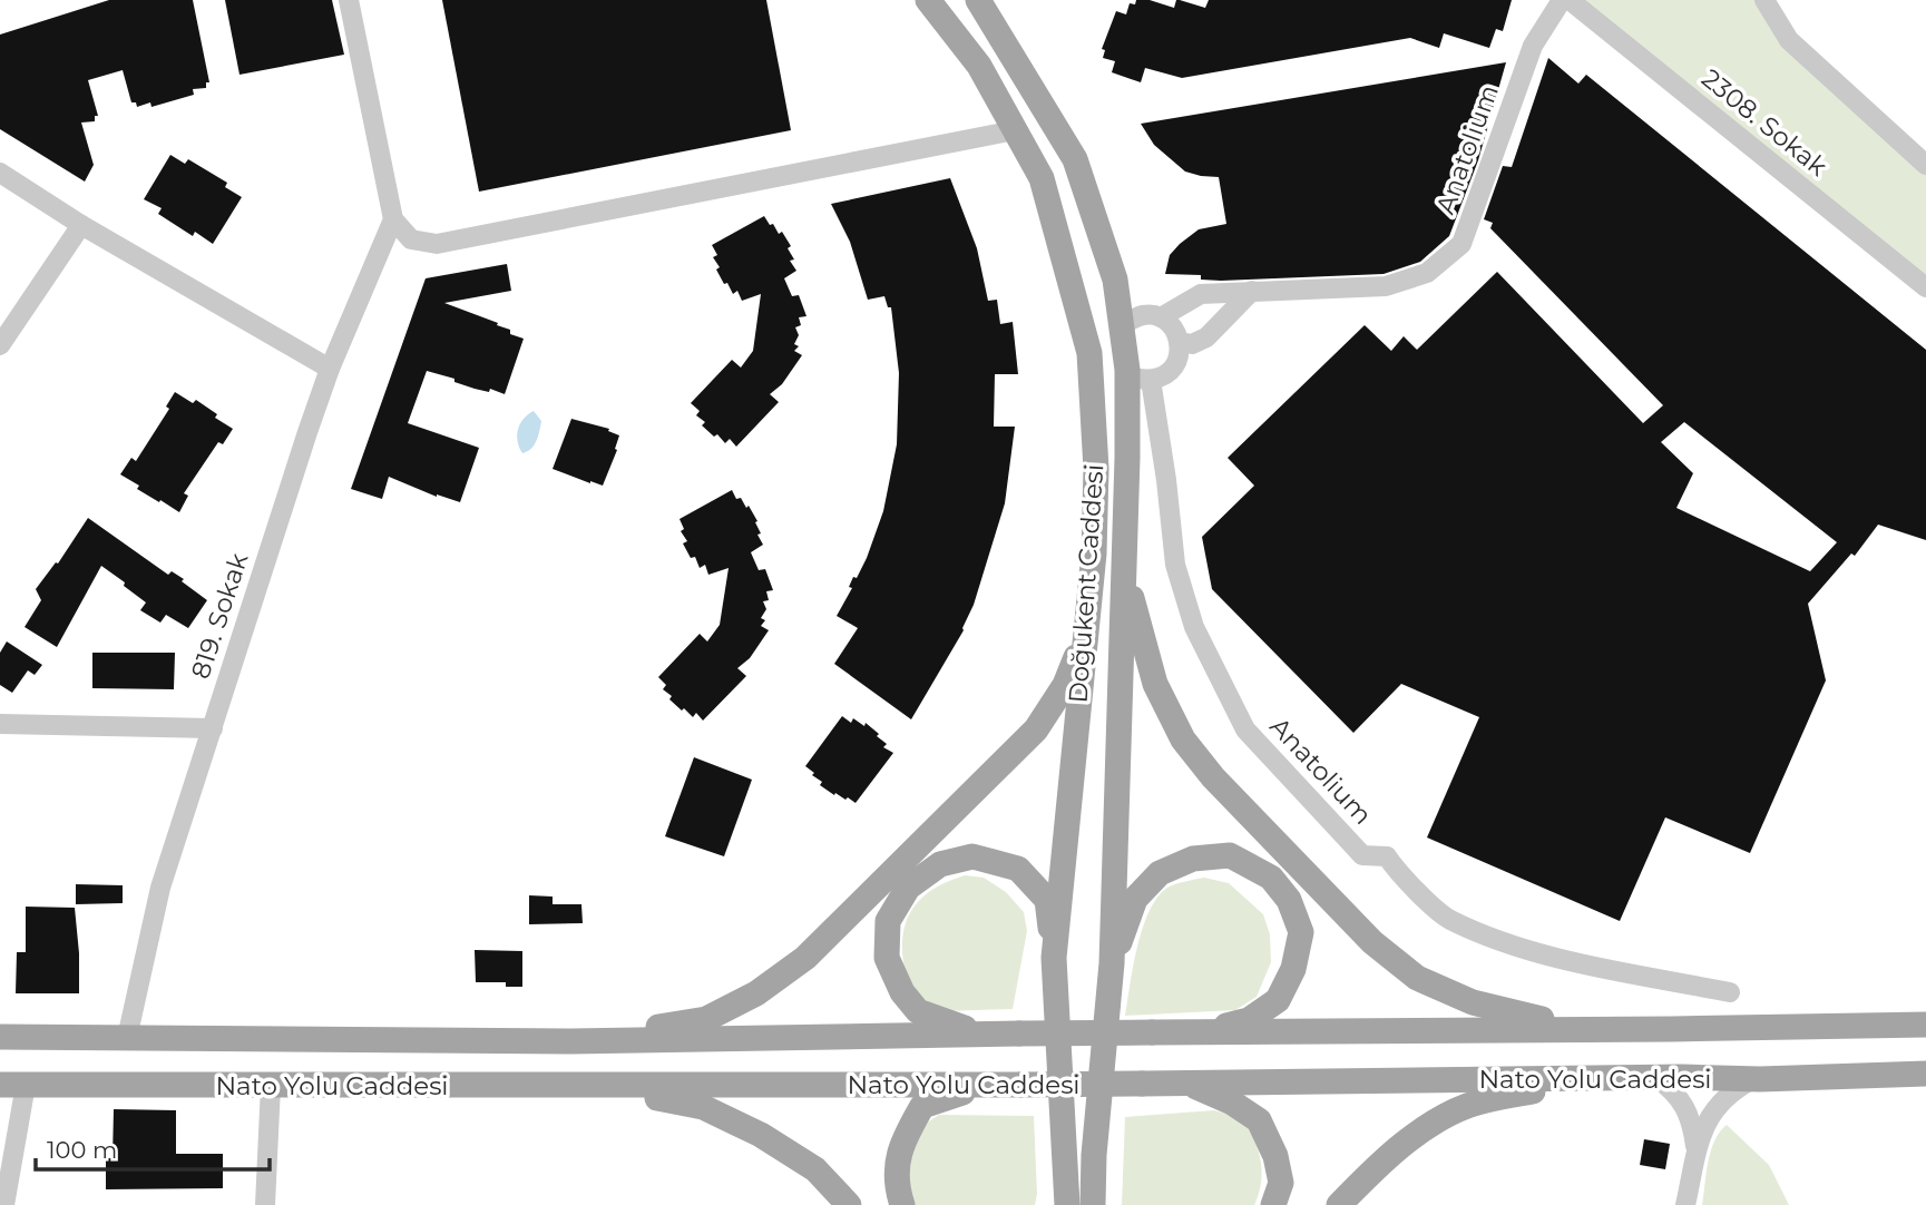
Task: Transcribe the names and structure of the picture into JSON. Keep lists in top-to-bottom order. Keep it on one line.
{"streets":{"main road":["Doğukent Caddesi","Nato Yolu Caddesi"],"street":["2308. Sokak","Anatolium","819. Sokak"]},"crossings":[["Anatolium","Doğukent Caddesi"],["819. Sokak","Nato Yolu Caddesi"]],"scale_bar":"100 m"}
